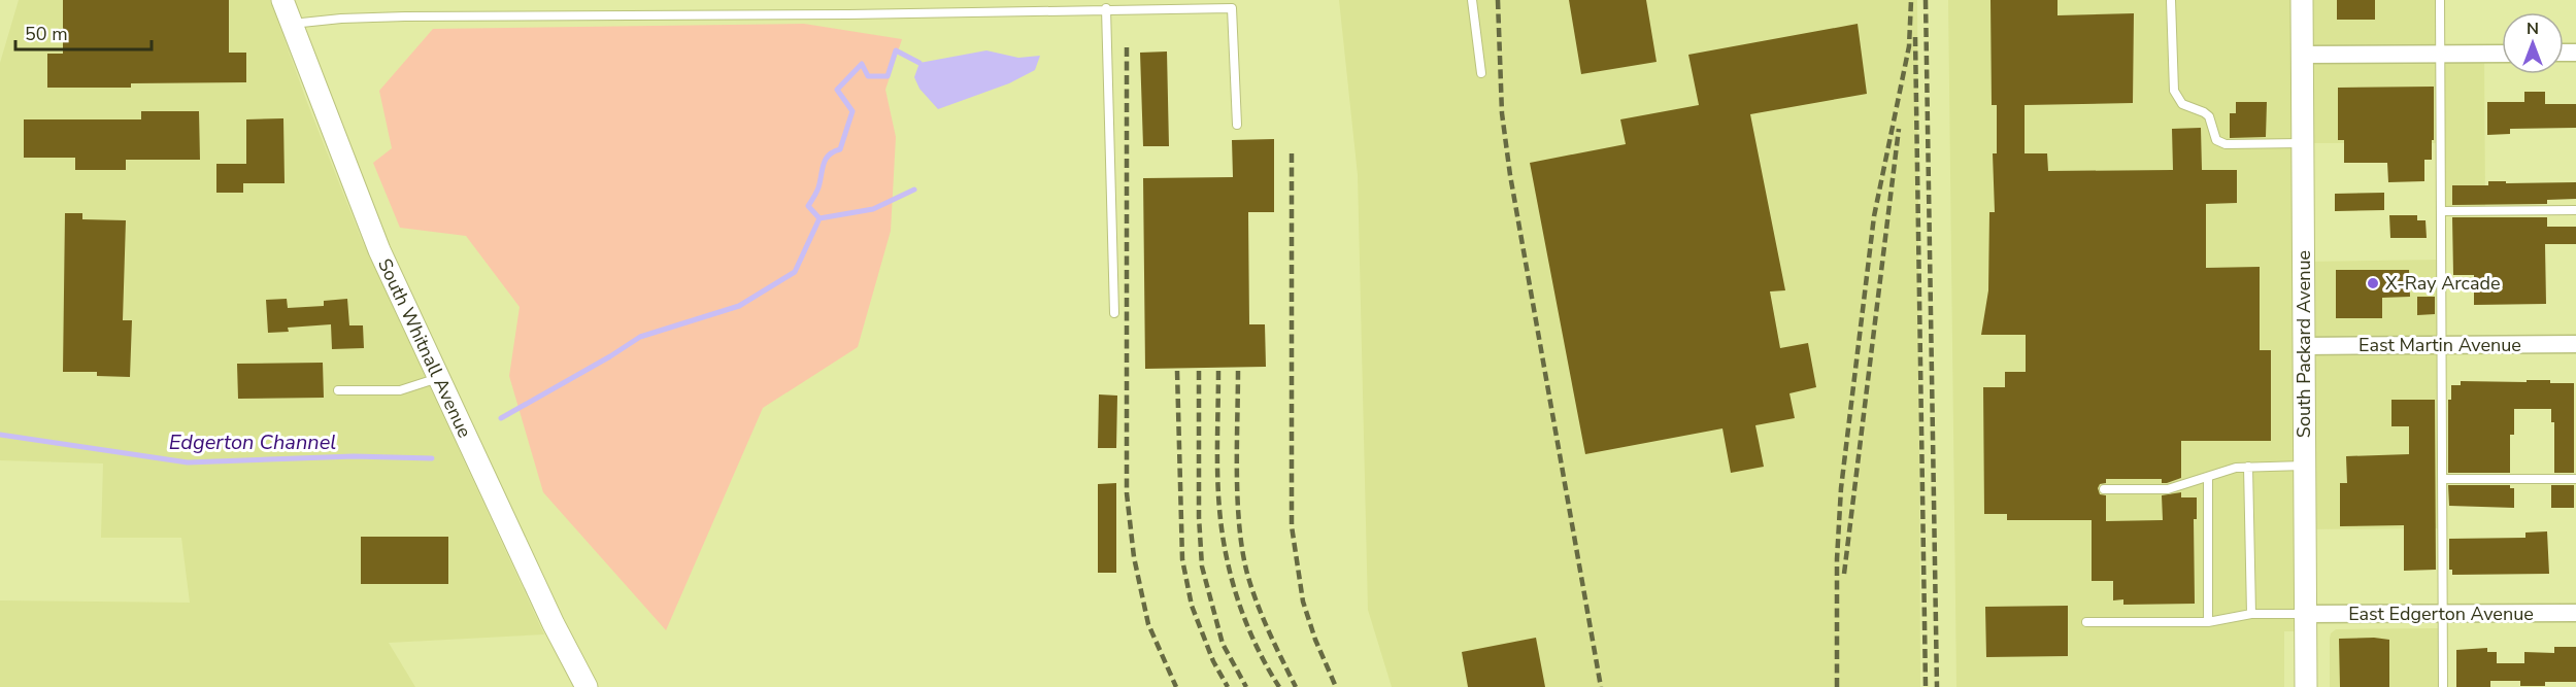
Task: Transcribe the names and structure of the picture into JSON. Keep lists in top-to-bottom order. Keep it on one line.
{"streets":{"street":["South Packard Avenue","East Martin Avenue","South Whitnall Avenue","East Edgerton Avenue"]},"crossings":[["South Packard Avenue","East Martin Avenue"],["South Packard Avenue","East Edgerton Avenue"]],"water":["Edgerton Channel"],"places":["X-Ray Arcade"],"scale_bar":"50 m","north":"top"}
